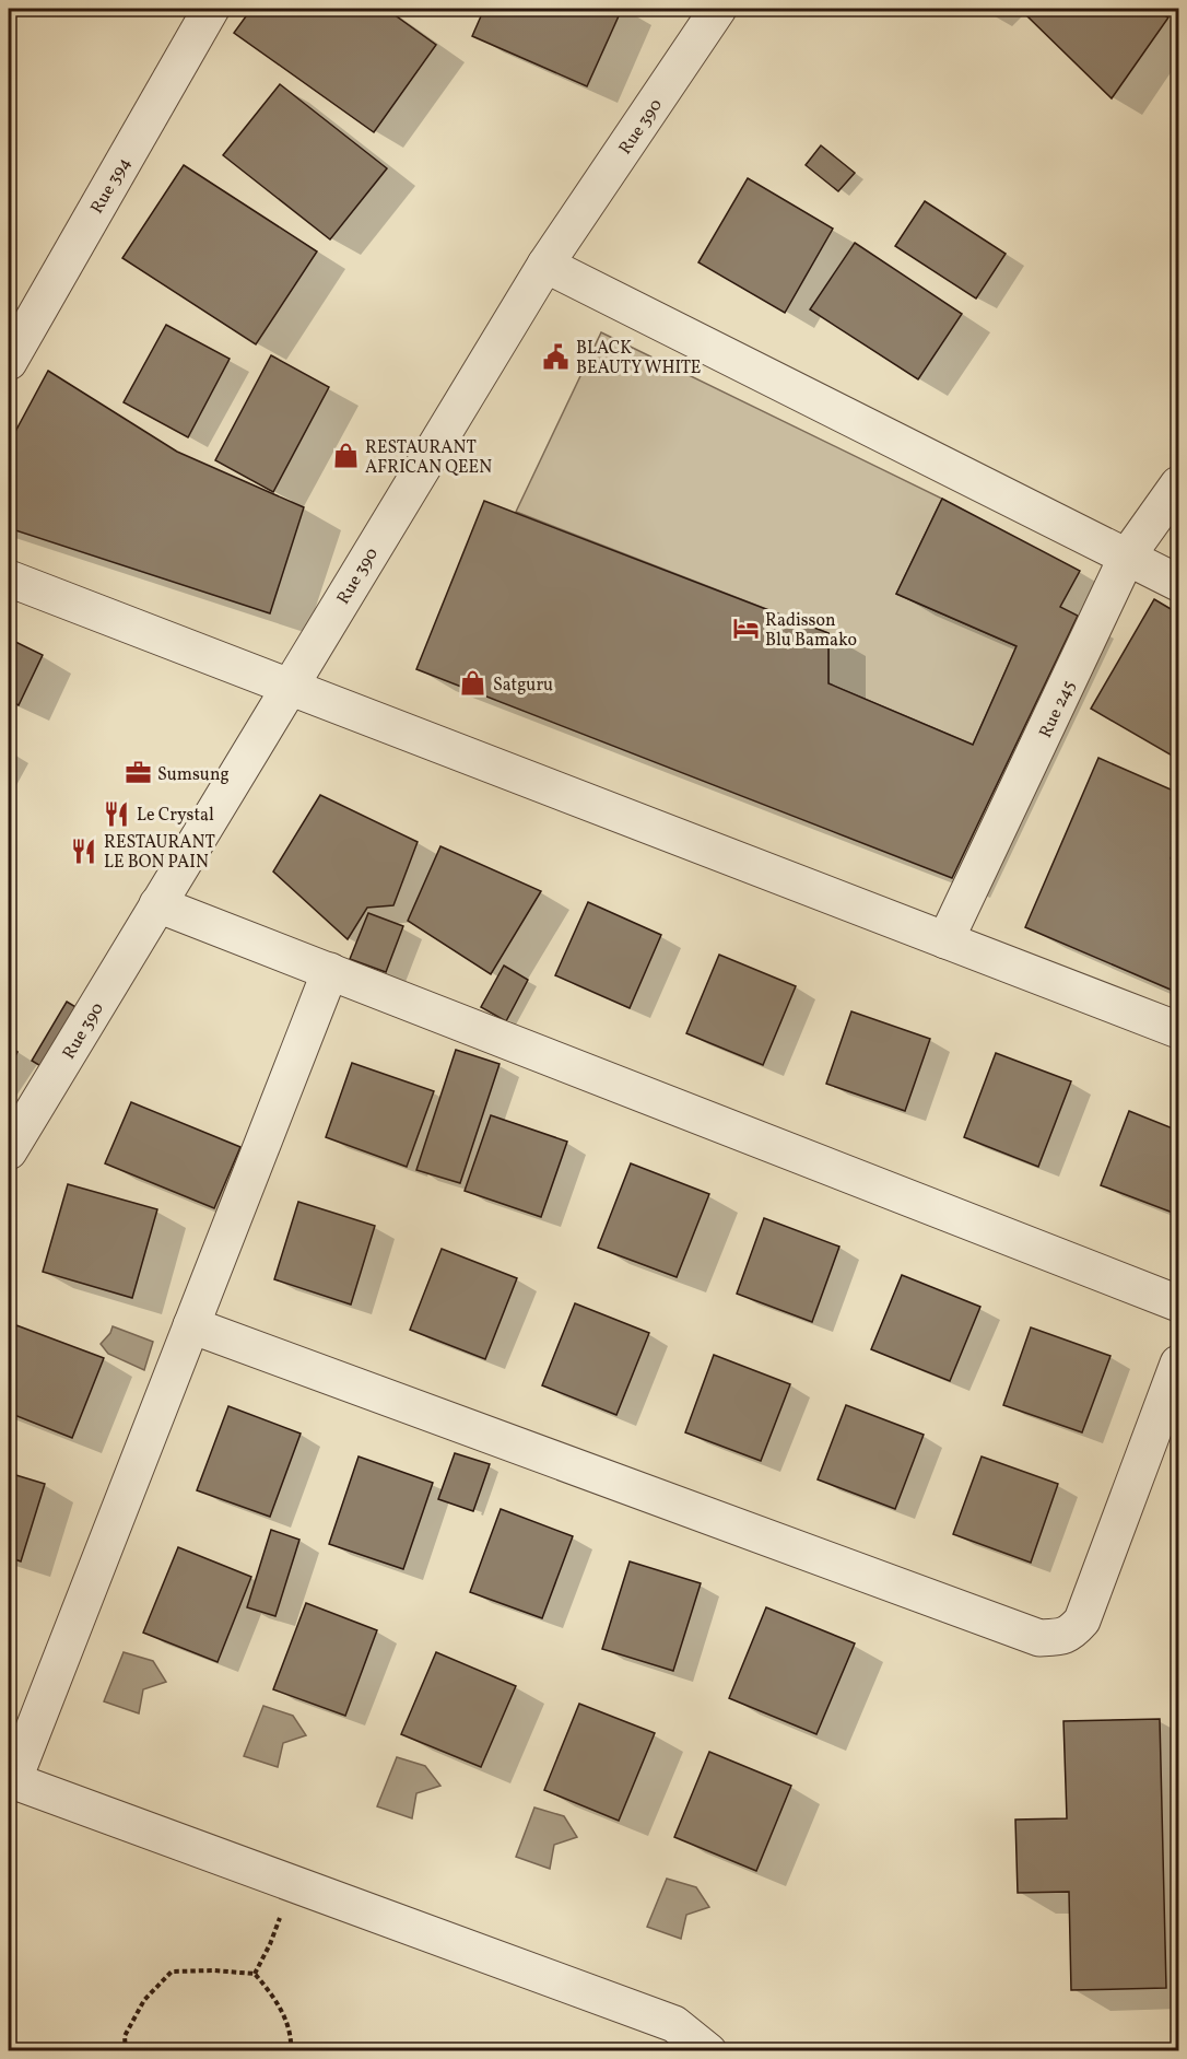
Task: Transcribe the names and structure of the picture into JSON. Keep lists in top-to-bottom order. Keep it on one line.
{"streets":{"street":["Rue 390","Rue 394","Rue 245"]},"places":{"public building":["BLACK BEAUTY WHITE"],"shop":["RESTAURANT AFRICAN QEEN","Satguru"],"hotel":["Radisson Blu Bamako"],"office":["Sumsung"],"restaurant":["Le Crystal","RESTAURANT LE BON PAIN"]}}
